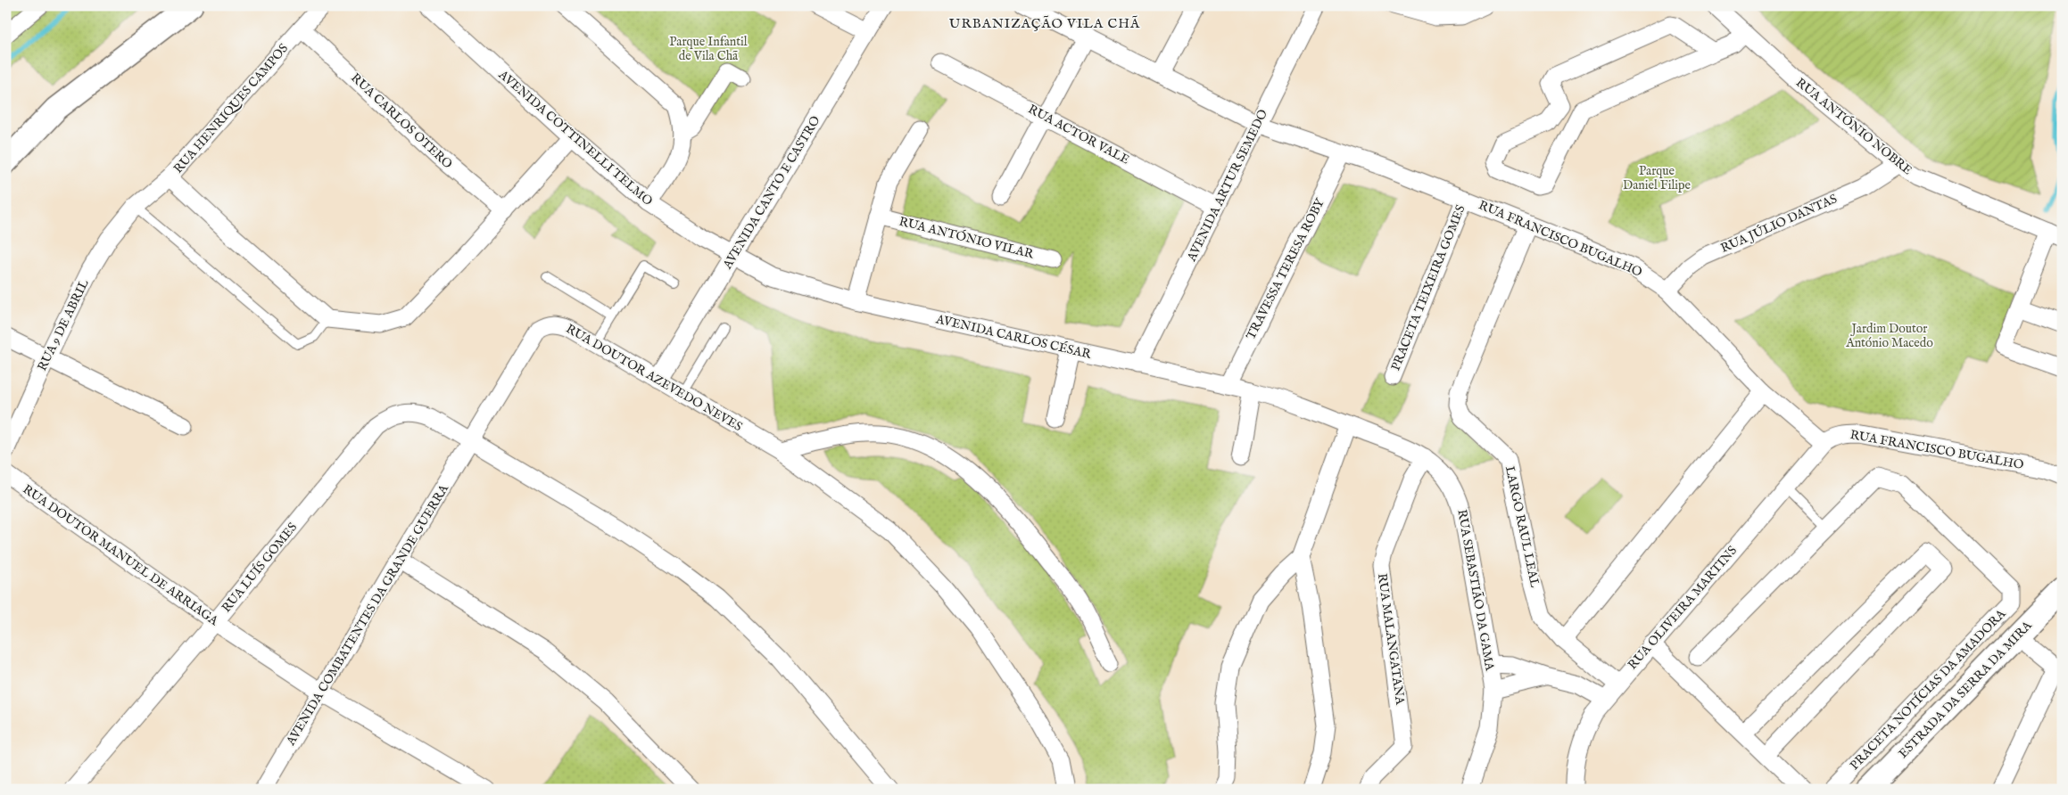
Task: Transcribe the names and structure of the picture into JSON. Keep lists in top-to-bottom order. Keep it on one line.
{"streets":{"street":["RUA HENRIQUES CAMPOS","RUA CARLOS OTERO","RUA ANTÓNIO NOBRE","RUA ACTOR VALE","AVENIDA COTTINELLI TELMO","AVENIDA ARTUR SEMEDO","AVENIDA CANTO E CASTRO","RUA JÚLIO DANTAS","RUA ANTÓNIO VILAR","RUA FRANCISCO BUGALHO","TRAVESSA TERESA ROBY","PRACETA TEIXEIRA GOMES","RUA 9 DE ABRIL","AVENIDA CARLOS CÉSAR","RUA DOUTOR AZEVEDO NEVES","LARGO RAUL LEAL","RUA DOUTOR MANUEL DE ARRIAGA","RUA LUÍS GOMES","RUA SEBASTIÃO DA GAMA","RUA OLIVEIRA MARTINS","AVENIDA COMBATENTES DA GRANDE GUERRA","RUA MALANGATANA","PRACETA NOTÍCIAS DA AMADORA","ESTRADA DA SERRA DA MIRA"]},"crossings":[["RUA HENRIQUES CAMPOS","RUA CARLOS OTERO"],["RUA HENRIQUES CAMPOS","RUA 9 DE ABRIL"],["RUA ANTÓNIO NOBRE","RUA JÚLIO DANTAS"],["RUA ACTOR VALE","AVENIDA ARTUR SEMEDO"],["AVENIDA COTTINELLI TELMO","AVENIDA CANTO E CASTRO"],["AVENIDA COTTINELLI TELMO","AVENIDA CARLOS CÉSAR"],["AVENIDA ARTUR SEMEDO","RUA FRANCISCO BUGALHO"],["AVENIDA ARTUR SEMEDO","AVENIDA CARLOS CÉSAR"],["AVENIDA CANTO E CASTRO","AVENIDA CARLOS CÉSAR"],["AVENIDA CANTO E CASTRO","RUA DOUTOR AZEVEDO NEVES"],["RUA JÚLIO DANTAS","RUA FRANCISCO BUGALHO"],["RUA FRANCISCO BUGALHO","TRAVESSA TERESA ROBY"],["RUA FRANCISCO BUGALHO","PRACETA TEIXEIRA GOMES"],["RUA FRANCISCO BUGALHO","LARGO RAUL LEAL"],["RUA FRANCISCO BUGALHO","RUA OLIVEIRA MARTINS"],["TRAVESSA TERESA ROBY","AVENIDA CARLOS CÉSAR"],["AVENIDA CARLOS CÉSAR","RUA SEBASTIÃO DA GAMA"],["RUA DOUTOR AZEVEDO NEVES","RUA LUÍS GOMES"],["RUA DOUTOR AZEVEDO NEVES","AVENIDA COMBATENTES DA GRANDE GUERRA"],["LARGO RAUL LEAL","RUA OLIVEIRA MARTINS"],["RUA DOUTOR MANUEL DE ARRIAGA","RUA LUÍS GOMES"],["RUA DOUTOR MANUEL DE ARRIAGA","AVENIDA COMBATENTES DA GRANDE GUERRA"],["RUA LUÍS GOMES","AVENIDA COMBATENTES DA GRANDE GUERRA"],["RUA SEBASTIÃO DA GAMA","RUA MALANGATANA"]],"districts":["URBANIZAÇÃO VILA CHÃ"],"parks":["Parque Infantil de Vila Chã","Parque Daniel Filipe","Jardim Doutor António Macedo"]}
